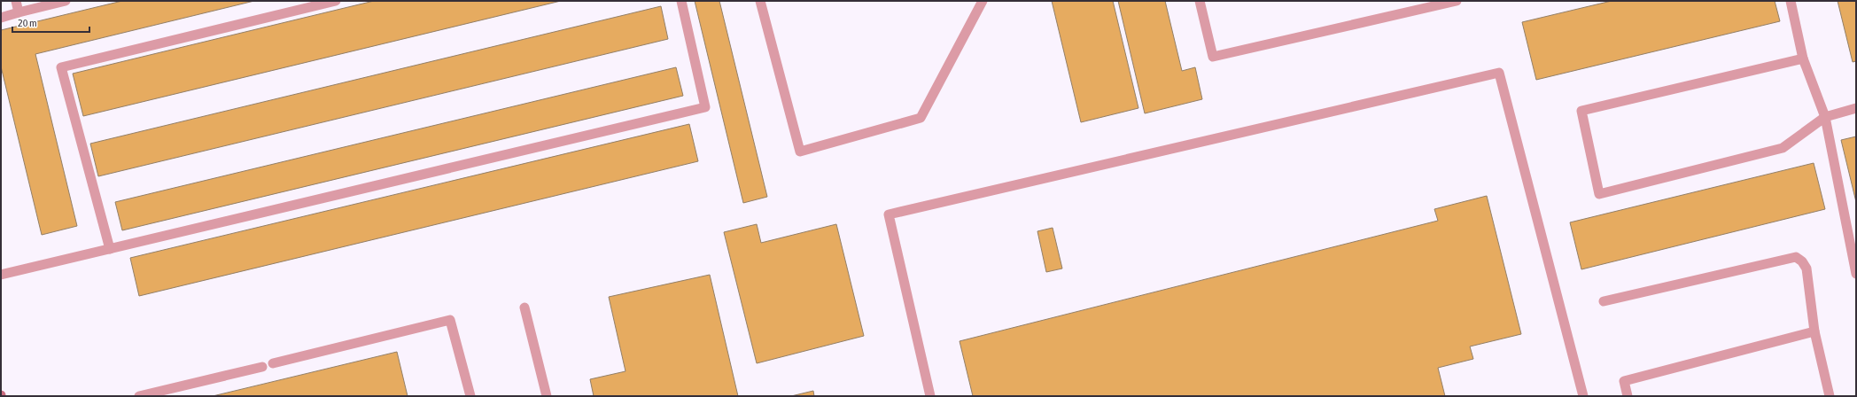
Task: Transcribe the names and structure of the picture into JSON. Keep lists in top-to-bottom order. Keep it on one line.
{"scale_bar":"20 m"}
